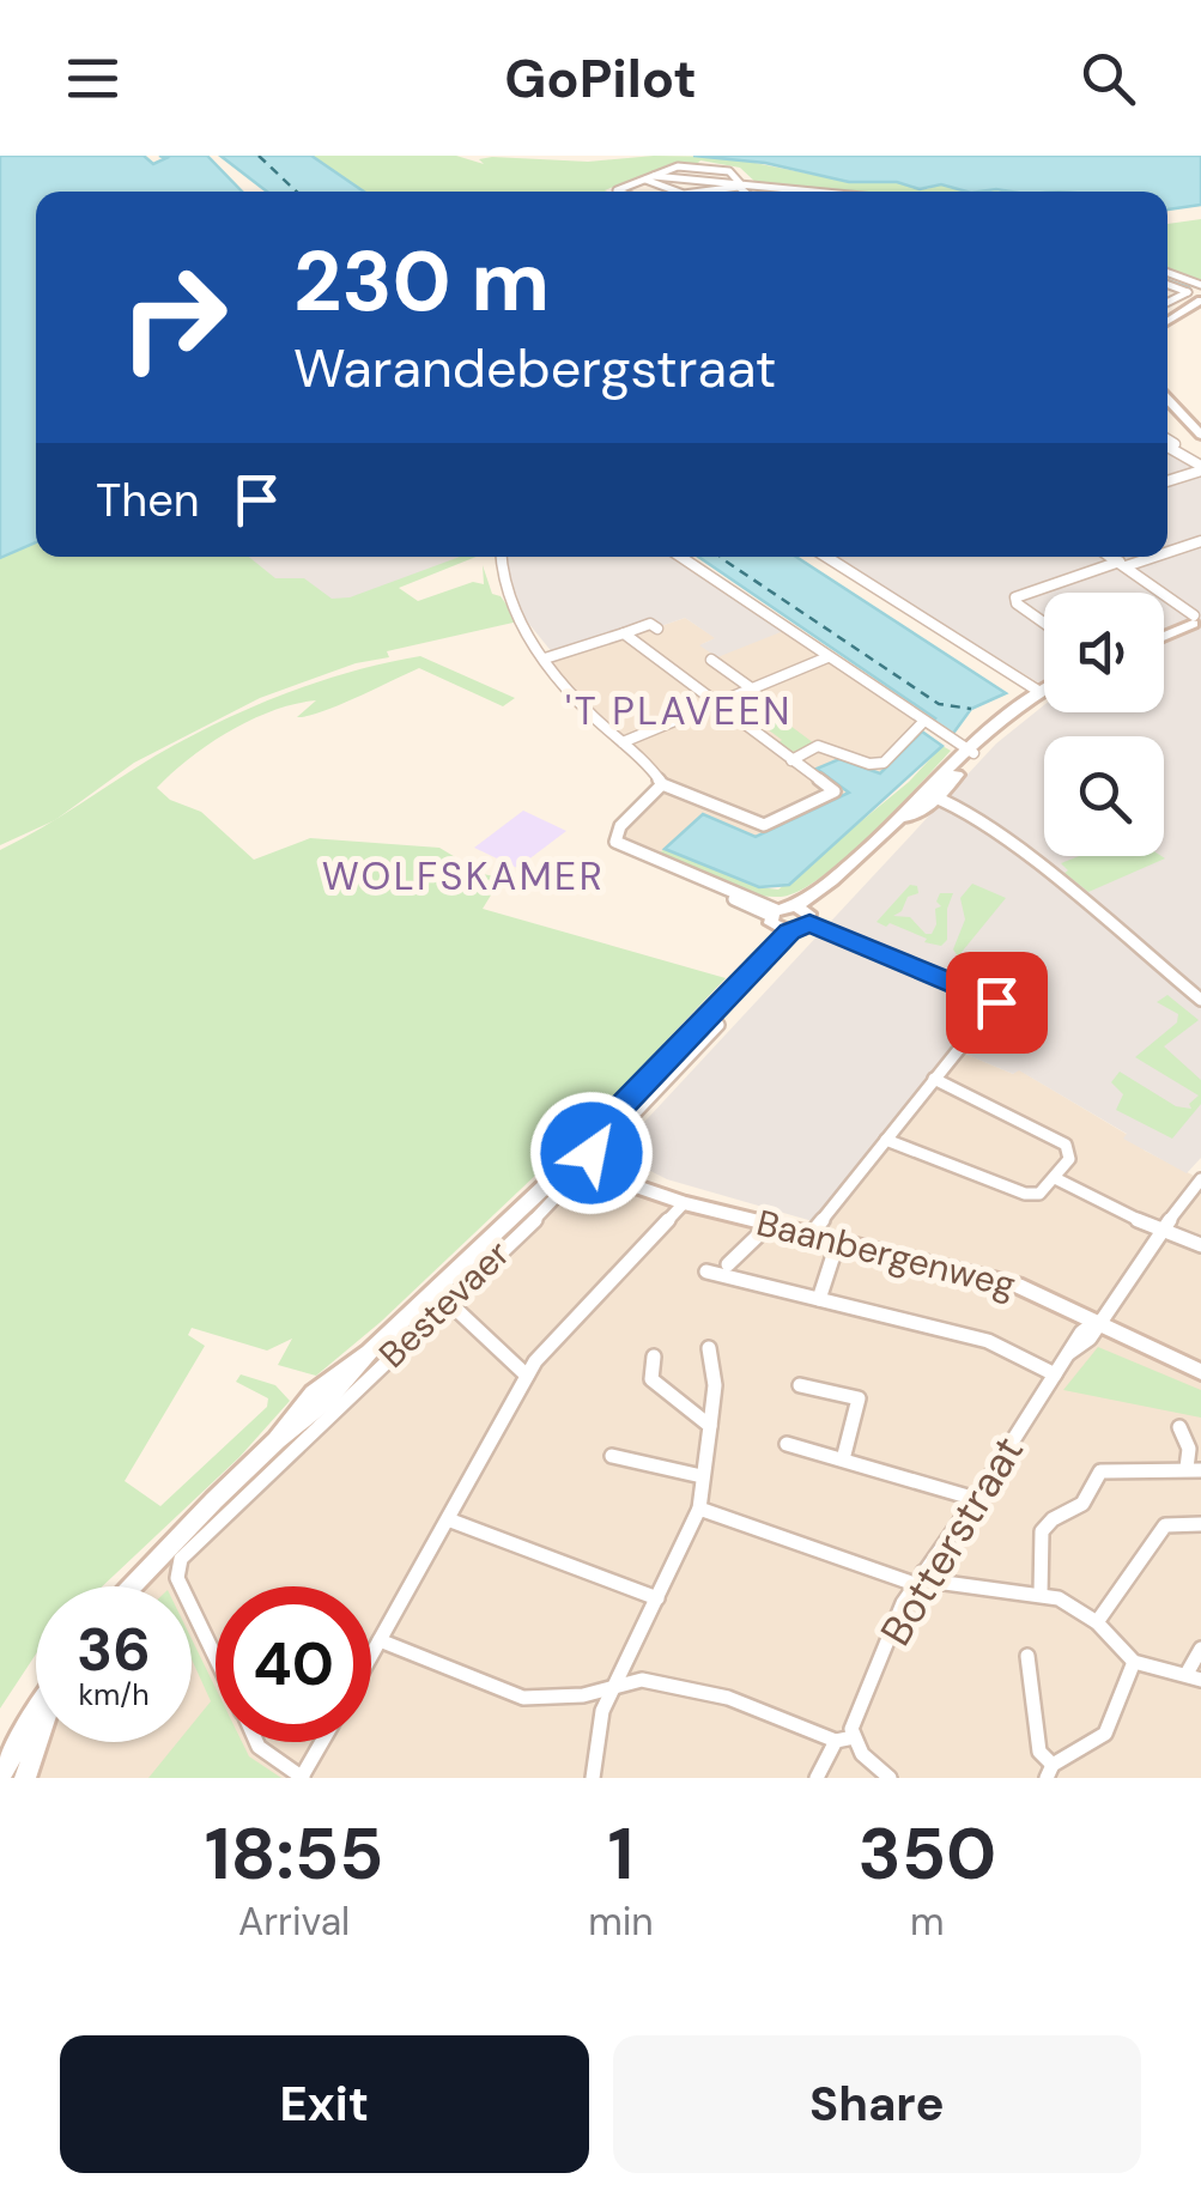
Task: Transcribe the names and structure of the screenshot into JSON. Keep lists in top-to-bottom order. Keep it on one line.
{"streets":{"street":["Baanbergenweg","Bestevaer","Botterstraat"]},"crossings":[["Baanbergenweg","Bestevaer"],["Baanbergenweg","Botterstraat"]],"districts":["'T PLAVEEN","WOLFSKAMER"],"page":{"header":"GoPilot","turn":["230 m","Warandebergstraat"],"then":"Then","speed":"36 km/h","limit":"40","eta":["18:55","Arrival","1","min","350","m"],"buttons":["Exit","Share"]}}
